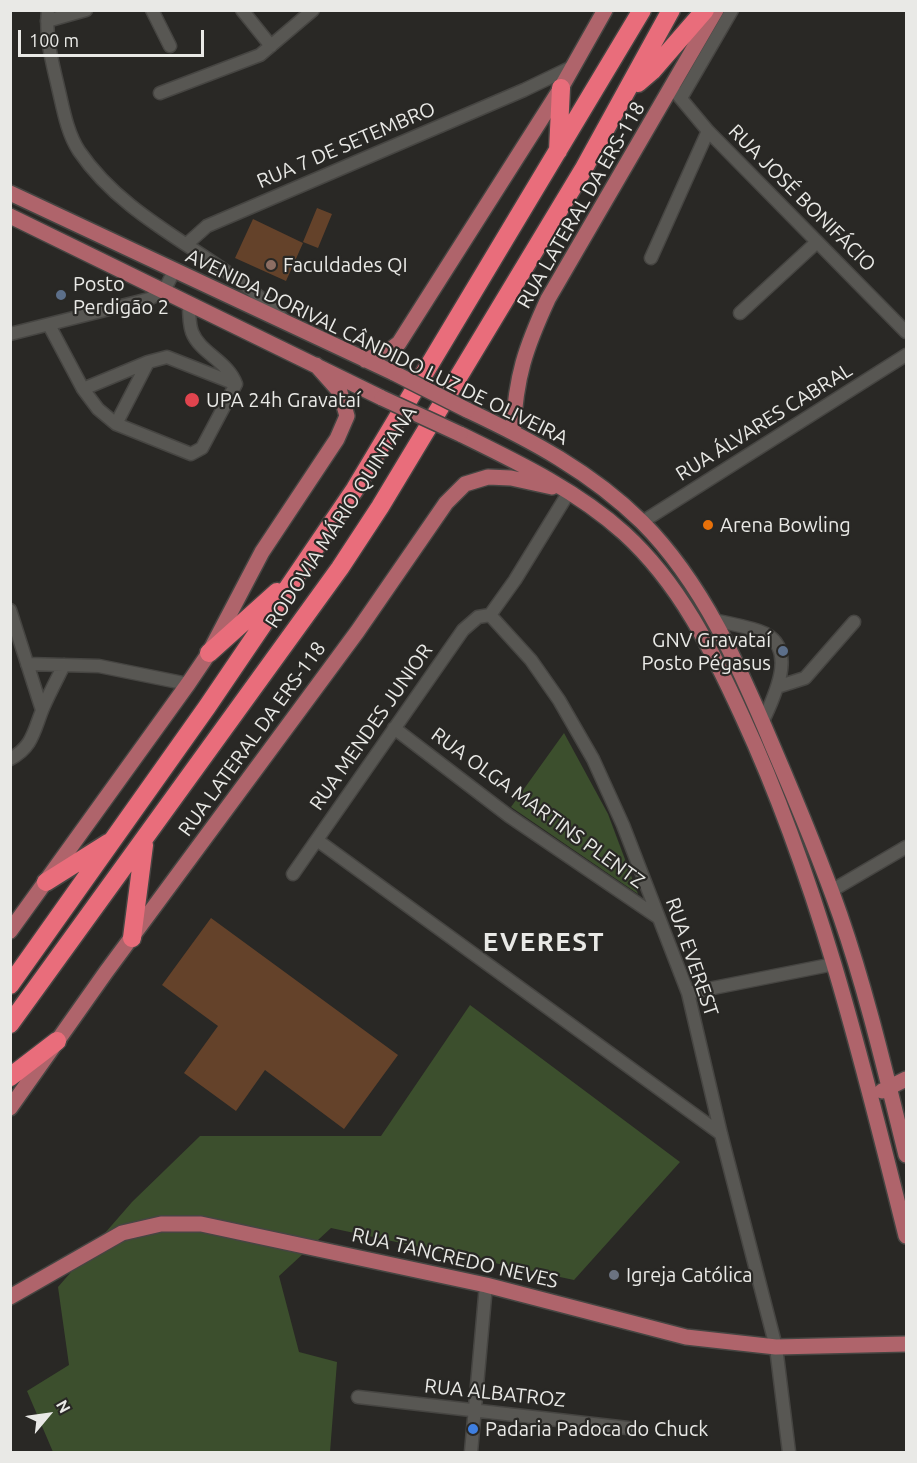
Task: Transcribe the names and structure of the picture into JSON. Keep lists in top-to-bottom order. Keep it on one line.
{"streets":{"highway":["RODOVIA MÁRIO QUINTANA"],"main road":["RUA LATERAL DA ERS-118","AVENIDA DORIVAL CÂNDIDO LUZ DE OLIVEIRA","RUA TANCREDO NEVES"],"street":["RUA 7 DE SETEMBRO","RUA JOSÉ BONIFÁCIO","RUA ÁLVARES CABRAL","RUA MENDES JUNIOR","RUA OLGA MARTINS PLENTZ","RUA EVEREST","RUA ALBATROZ"]},"crossings":[["RUA JOSÉ BONIFÁCIO","RUA LATERAL DA ERS-118"],["RUA LATERAL DA ERS-118","AVENIDA DORIVAL CÂNDIDO LUZ DE OLIVEIRA"],["AVENIDA DORIVAL CÂNDIDO LUZ DE OLIVEIRA","RUA ÁLVARES CABRAL"],["RUA MENDES JUNIOR","RUA OLGA MARTINS PLENTZ"],["RUA MENDES JUNIOR","RUA EVEREST"],["RUA OLGA MARTINS PLENTZ","RUA EVEREST"],["RUA EVEREST","RUA TANCREDO NEVES"]],"districts":["EVEREST"],"places":["Faculdades QI","Posto Perdigão 2","UPA 24h Gravataí","Arena Bowling","GNV Gravataí Posto Pégasus","Igreja Católica","Padaria Padoca do Chuck"],"scale_bar":"100 m","north":"top right"}
